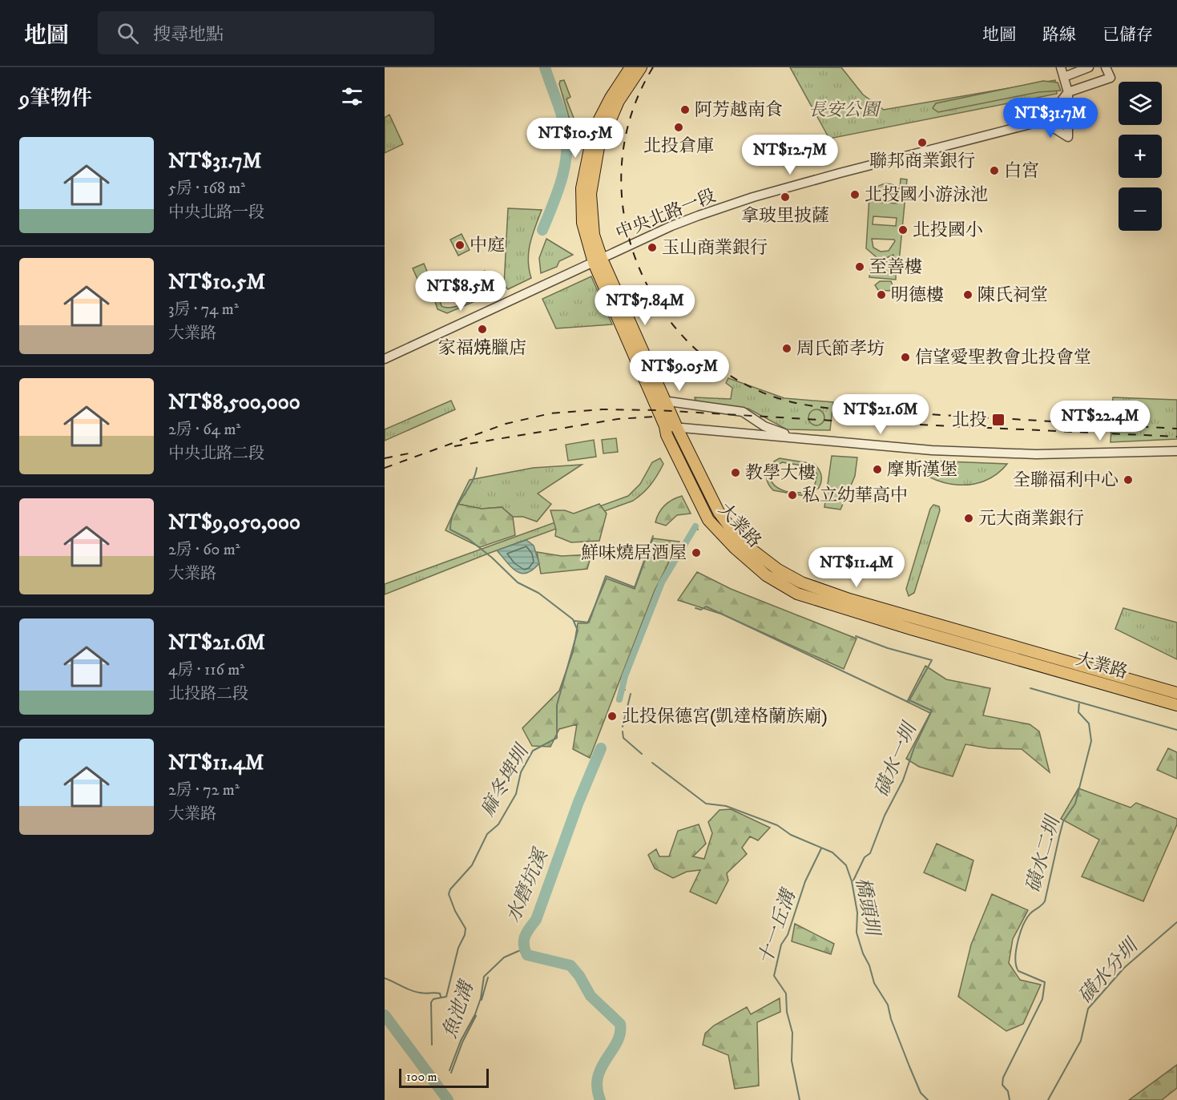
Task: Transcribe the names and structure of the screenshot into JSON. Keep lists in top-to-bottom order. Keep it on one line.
{"streets":{"main road":["大業路"],"street":["中央北路一段"]},"crossings":[["中央北路一段","大業路"]],"water":["磺水一圳","麻冬埤圳","磺水二圳","水磨坑溪","橋頭圳","十一丘溝","磺水分圳","魚池溝"],"parks":["長安公園"],"places":{"other":["阿芳越南食","北投倉庫","聯邦商業銀行","白宮","北投國小游泳池","拿玻里披薩","北投國小","中庭","玉山商業銀行","至善樓","明德樓","陳氏祠堂","家福焼臘店","周氏節孝坊","信望愛聖教會北投會堂","摩斯漢堡","教學大樓","全聯福利中心","私立幼華高中","元大商業銀行","鮮味燒居酒屋","北投保德宮(凱達格蘭族廟)"],"transit":["北投"]},"scale_bar":"100 m","page":{"header":"地圖","search":"搜尋地點","nav":["地圖","路線","已儲存"],"heading":"9筆物件","map_buttons":["+","−"],"price":["NT$31.7M","NT$10.5M","NT$12.7M","NT$8.5M","NT$7.84M","NT$9.05M","NT$21.6M","NT$22.4M","NT$11.4M"],"list":[{"name":"NT$31.7M","note":"5房 · 168 m² · 中央北路一段"},{"name":"NT$10.5M","note":"3房 · 74 m² · 大業路"},{"name":"NT$8,500,000","note":"2房 · 64 m² · 中央北路二段"},{"name":"NT$9,050,000","note":"2房 · 60 m² · 大業路"},{"name":"NT$21.6M","note":"4房 · 116 m² · 北投路二段"},{"name":"NT$11.4M","note":"2房 · 72 m² · 大業路"}],"scale":"100 m"}}
